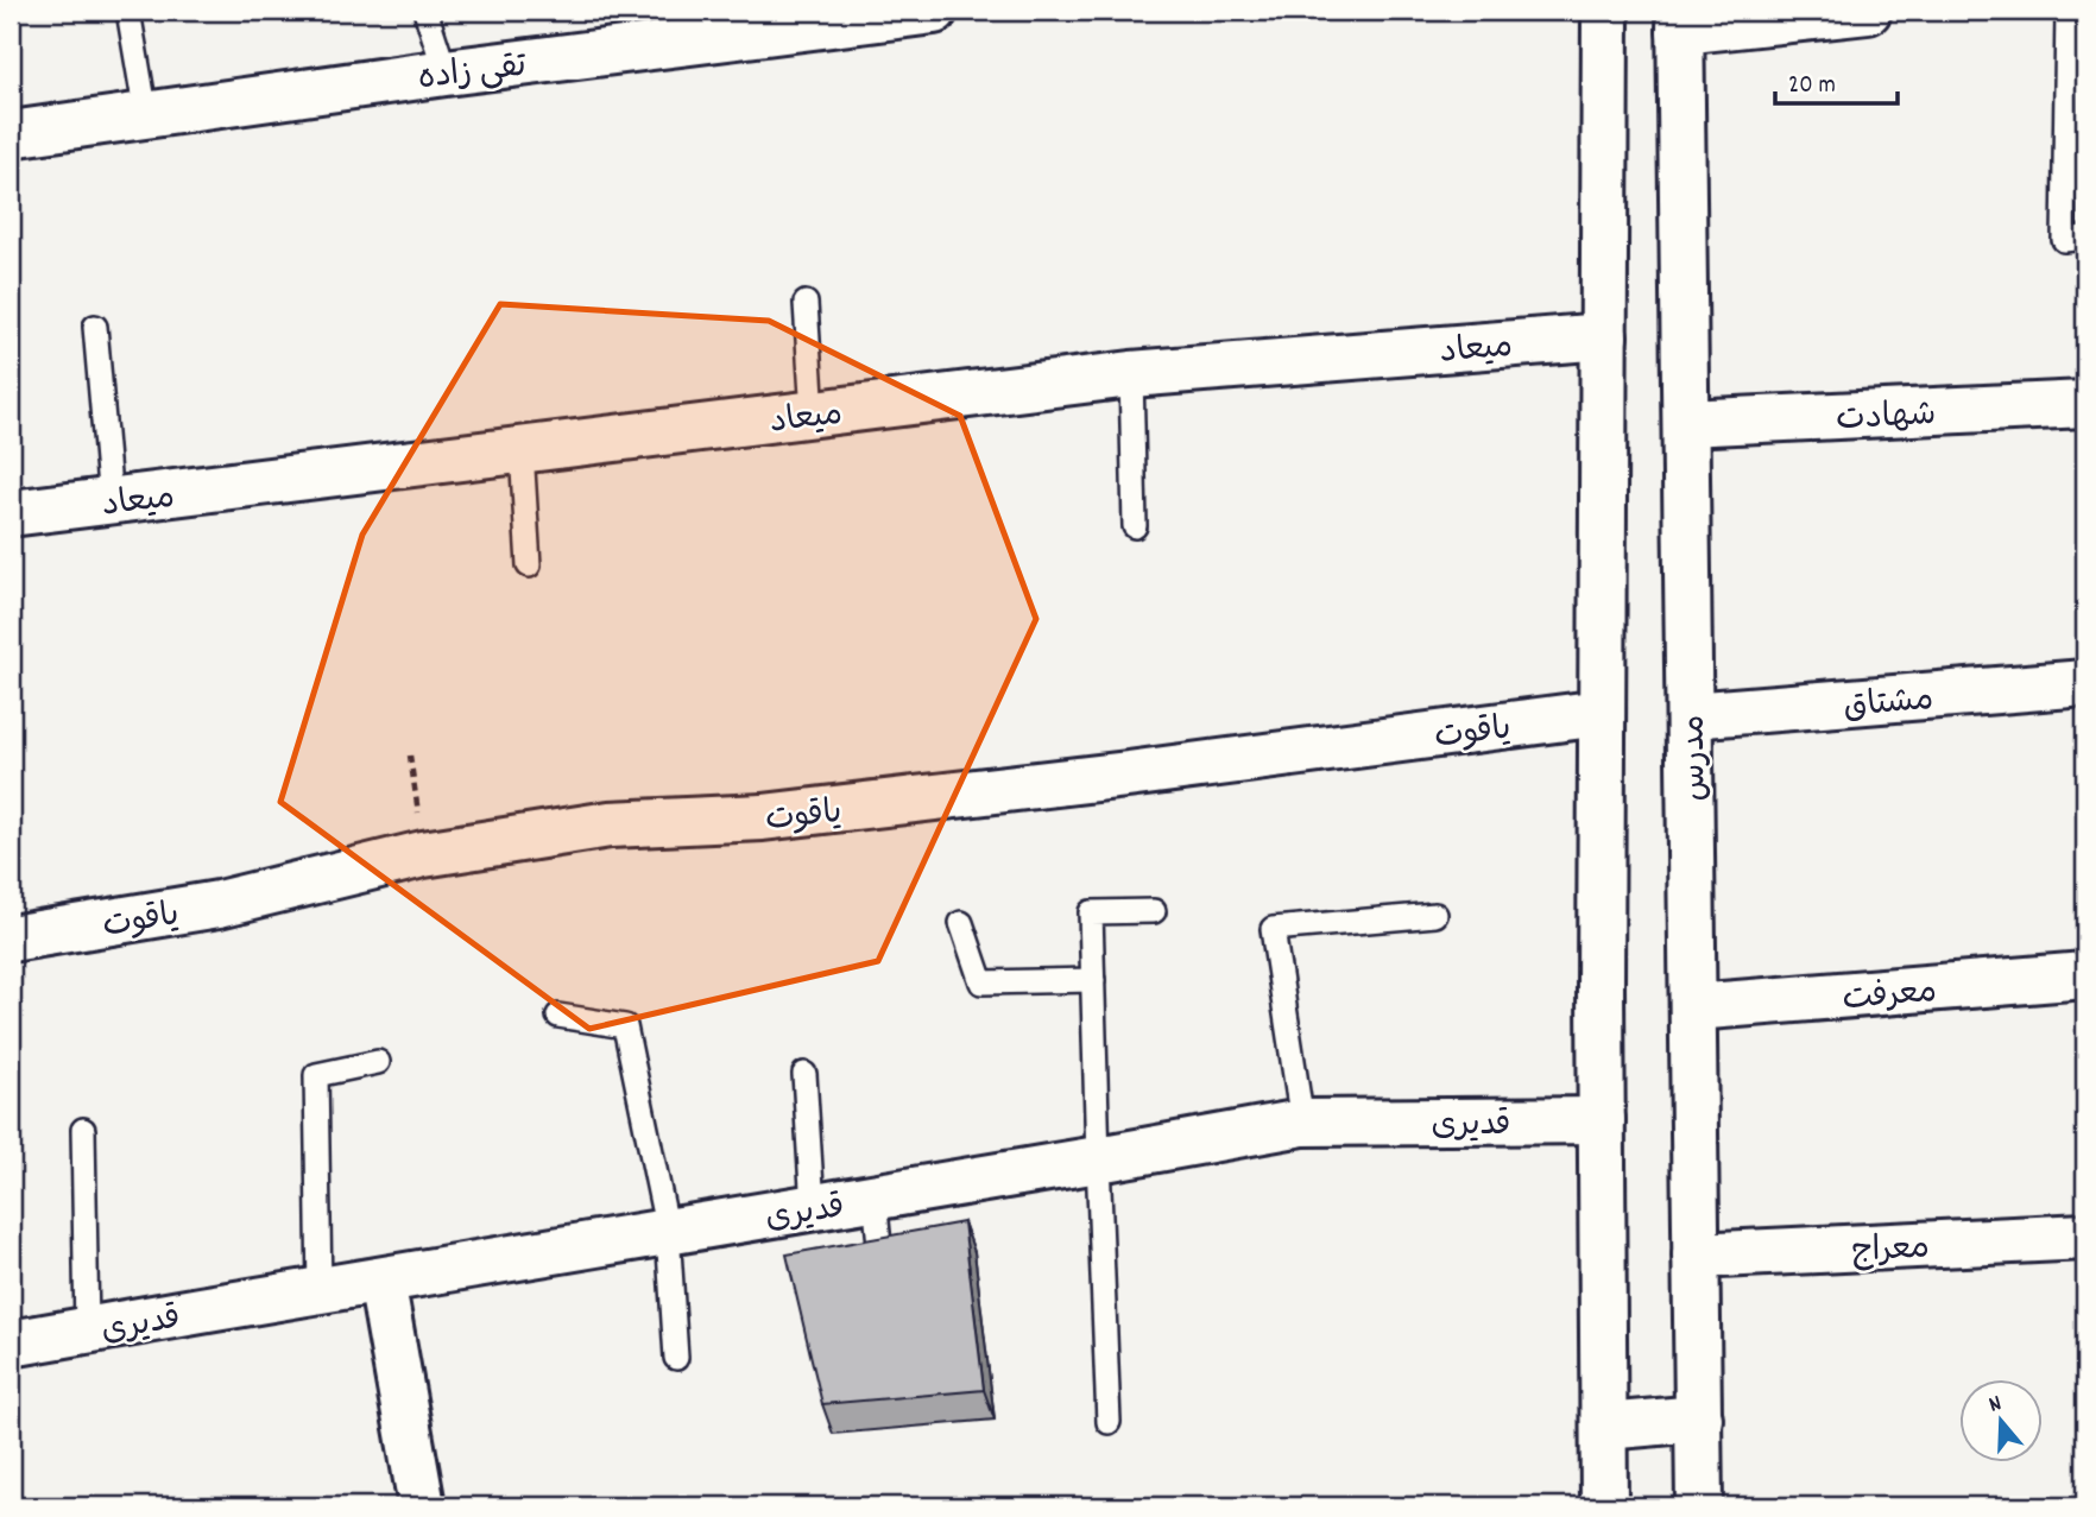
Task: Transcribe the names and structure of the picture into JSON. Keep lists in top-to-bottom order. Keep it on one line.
{"streets":{"street":["تقی زاده","میعاد","شهادت","مشتاق","یاقوت","مدرس","معرفت","قدیری","معراج"]},"crossings":[["شهادت","مدرس"],["مشتاق","مدرس"],["مدرس","معرفت"],["مدرس","معراج"]],"scale_bar":"20 m","north":"top"}
